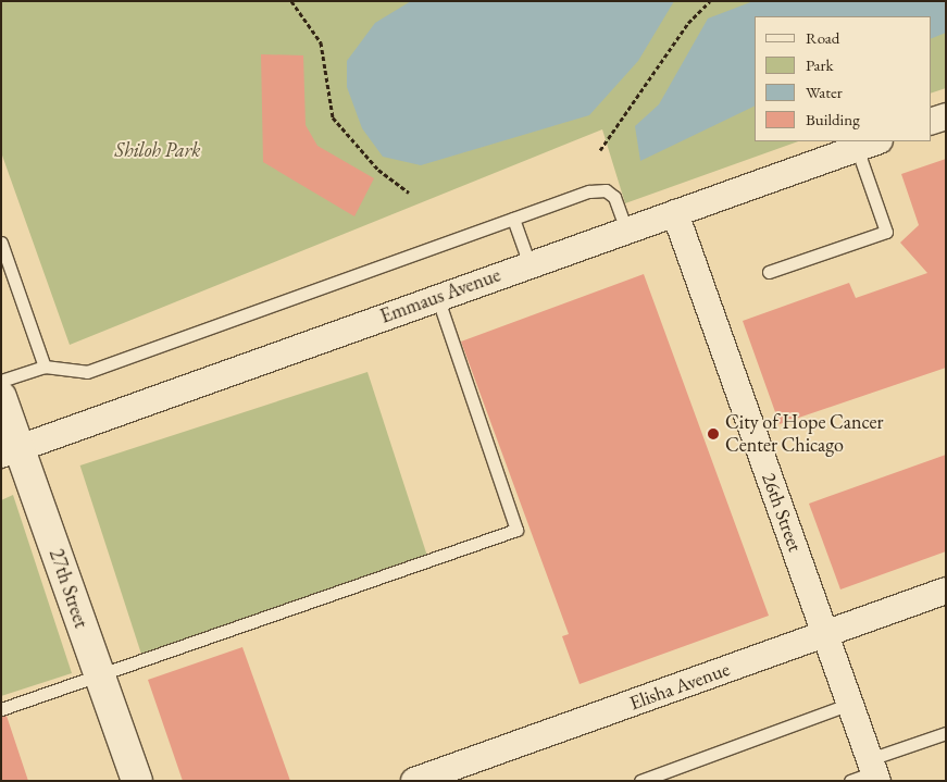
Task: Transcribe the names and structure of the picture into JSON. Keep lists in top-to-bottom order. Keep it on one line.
{"streets":{"street":["Emmaus Avenue","26th Street","27th Street","Elisha Avenue"]},"crossings":[["Emmaus Avenue","26th Street"],["Emmaus Avenue","27th Street"],["26th Street","Elisha Avenue"]],"parks":["Shiloh Park"],"places":["City of Hope Cancer Center Chicago"],"legend":["Road","Park","Water","Building"]}
